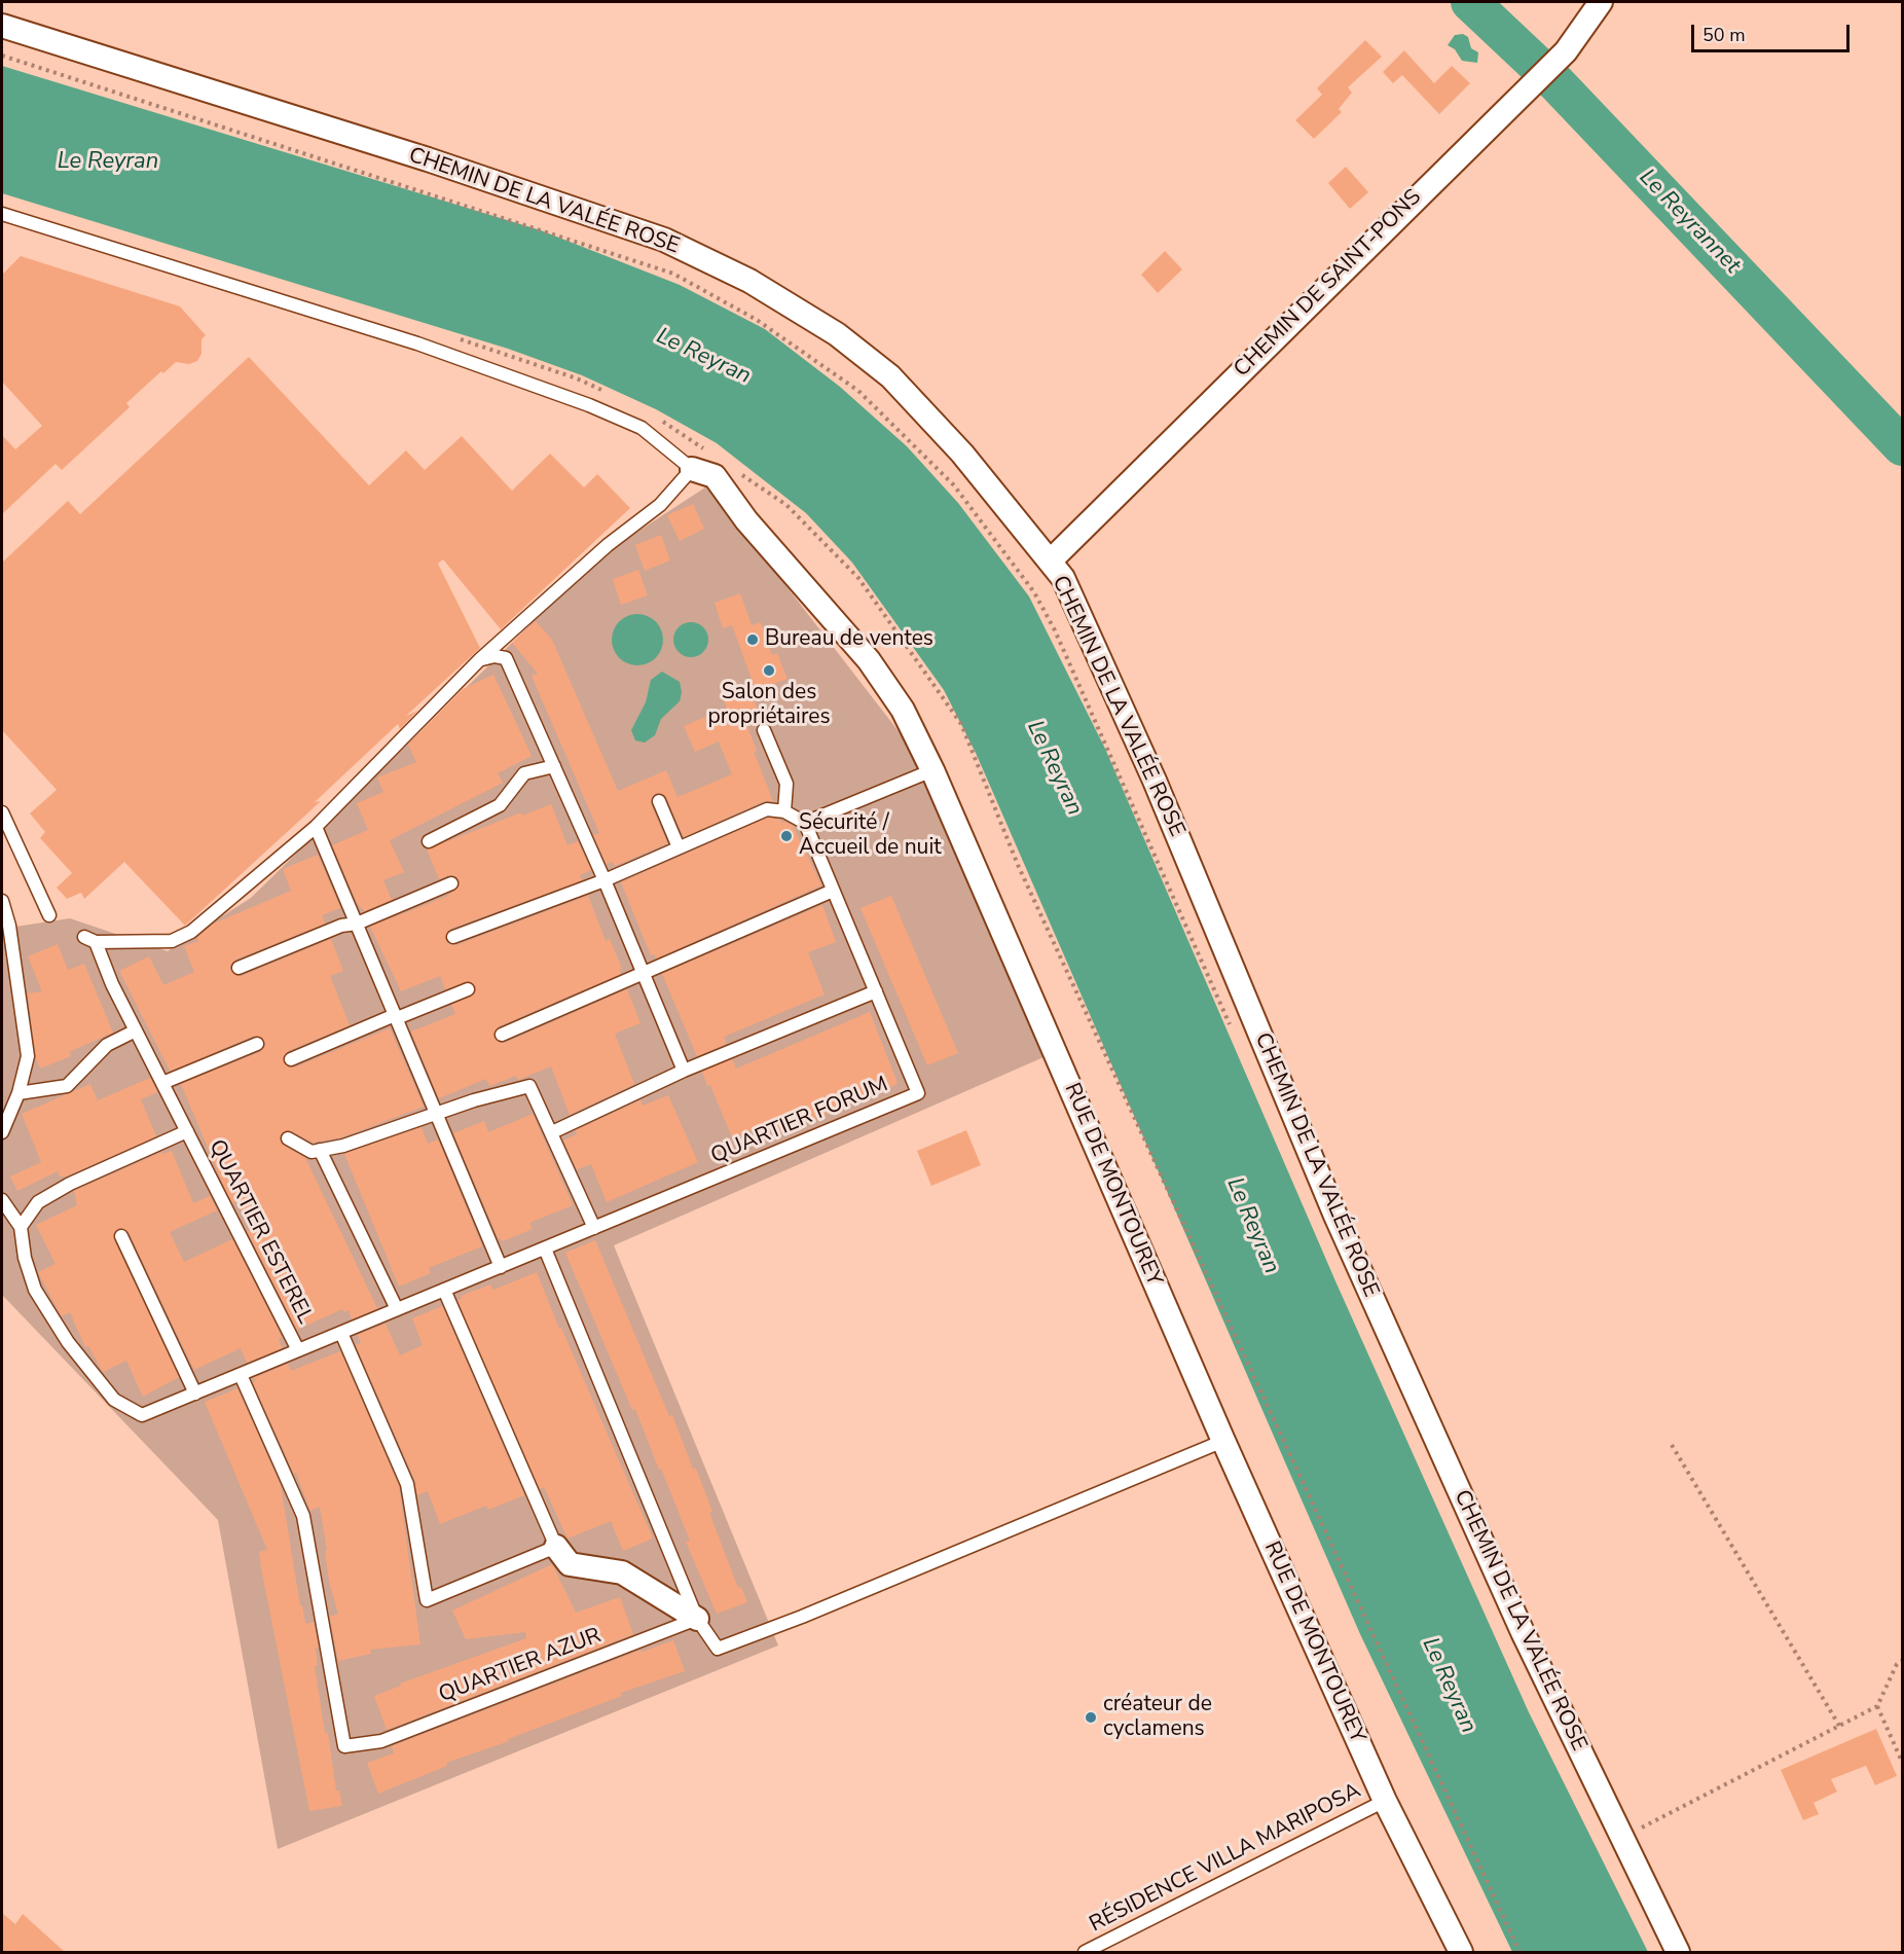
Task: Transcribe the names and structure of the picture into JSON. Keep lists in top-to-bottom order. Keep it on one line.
{"streets":{"street":["CHEMIN DE LA VALÉE ROSE","CHEMIN DE SAINT-PONS","RUE DE MONTOUREY"],"lane":["QUARTIER FORUM","QUARTIER ESTEREL","QUARTIER AZUR","RÉSIDENCE VILLA MARIPOSA"]},"crossings":[["CHEMIN DE LA VALÉE ROSE","CHEMIN DE SAINT-PONS"],["QUARTIER FORUM","QUARTIER ESTEREL"],["RUE DE MONTOUREY","RÉSIDENCE VILLA MARIPOSA"],["QUARTIER ESTEREL","QUARTIER AZUR"]],"water":["Le Reyran","Le Reyrannet"],"places":["Bureau de ventes","Salon des propriétaires","Sécurité / Accueil de nuit","créateur de cyclamens"],"scale_bar":"50 m"}
